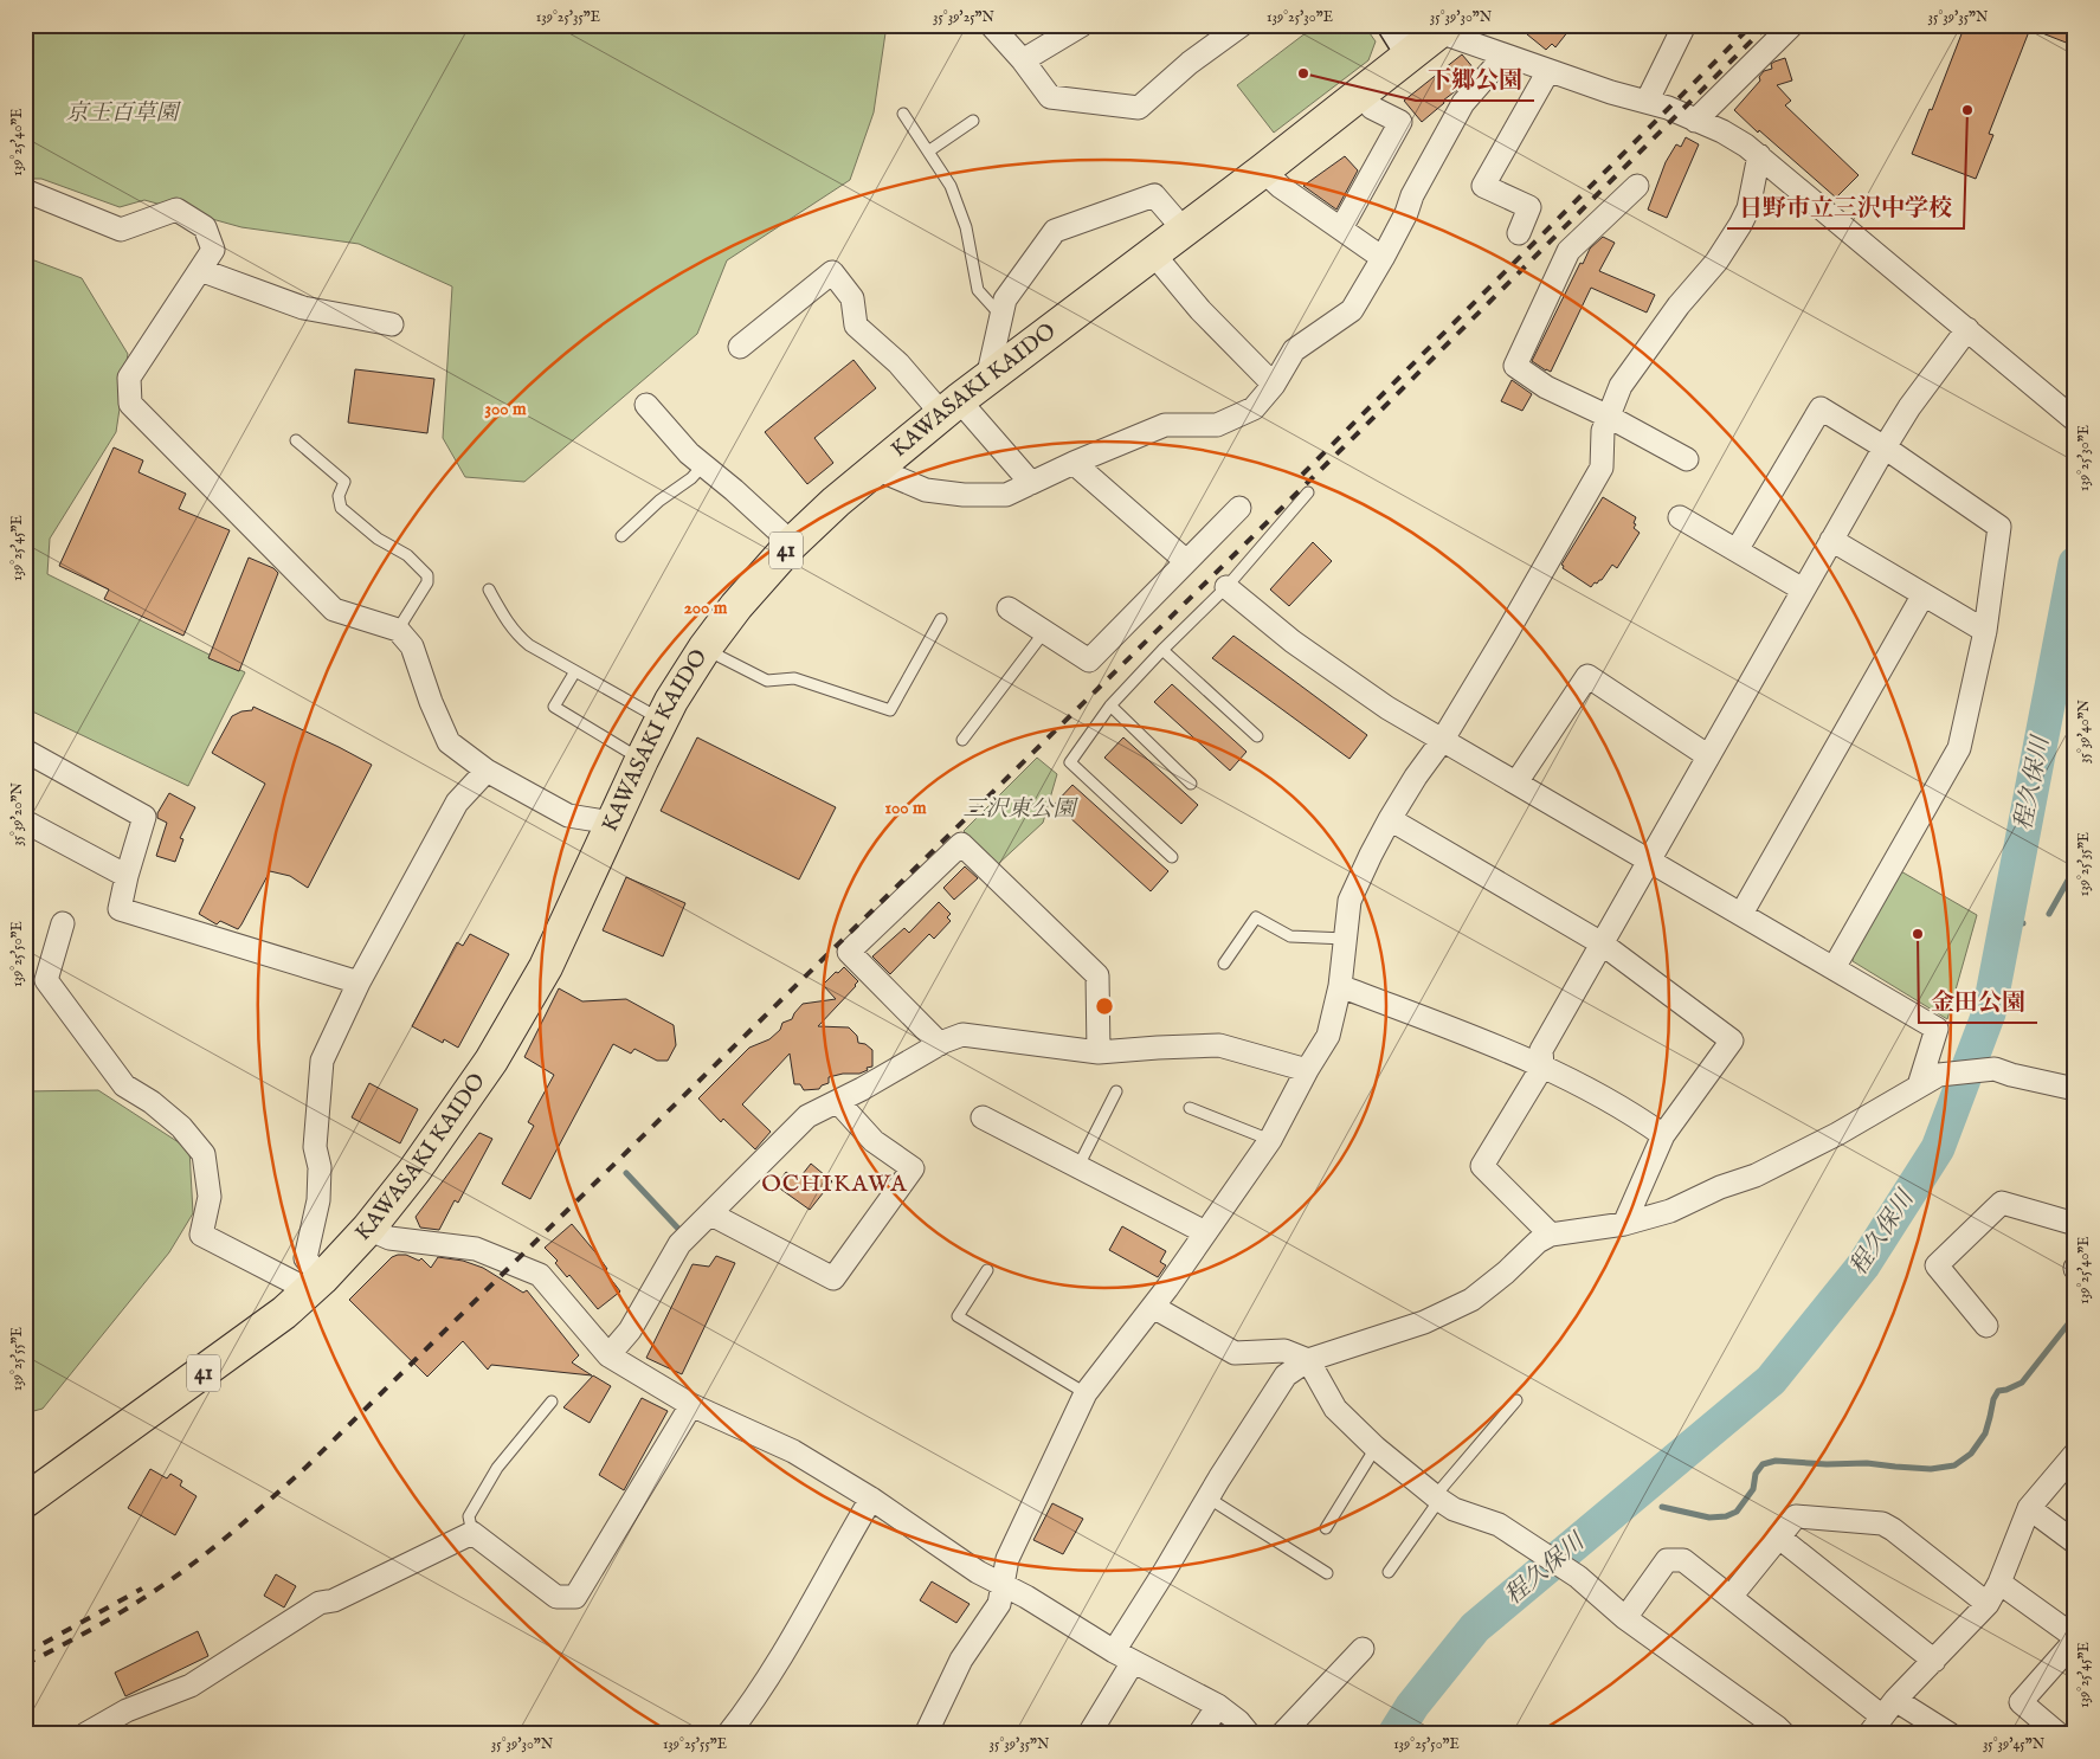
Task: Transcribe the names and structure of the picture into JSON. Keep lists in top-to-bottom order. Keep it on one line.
{"streets":{"main road":["KAWASAKI KAIDO","41"]},"districts":["OCHIKAWA"],"water":["程久保川"],"parks":["京王百草園","三沢東公園"],"places":["下郷公園","日野市立三沢中学校","金田公園"],"coordinates":["139°25'35\"E","35°39'25\"N","139°25'30\"E","35°39'30\"N","35°39'35\"N","139°25'40\"E","139°25'45\"E","35°39'40\"N","35°39'20\"N","139°25'50\"E","139°25'55\"E","35°39'45\"N"],"rings":["300 m","200 m","100 m"]}
